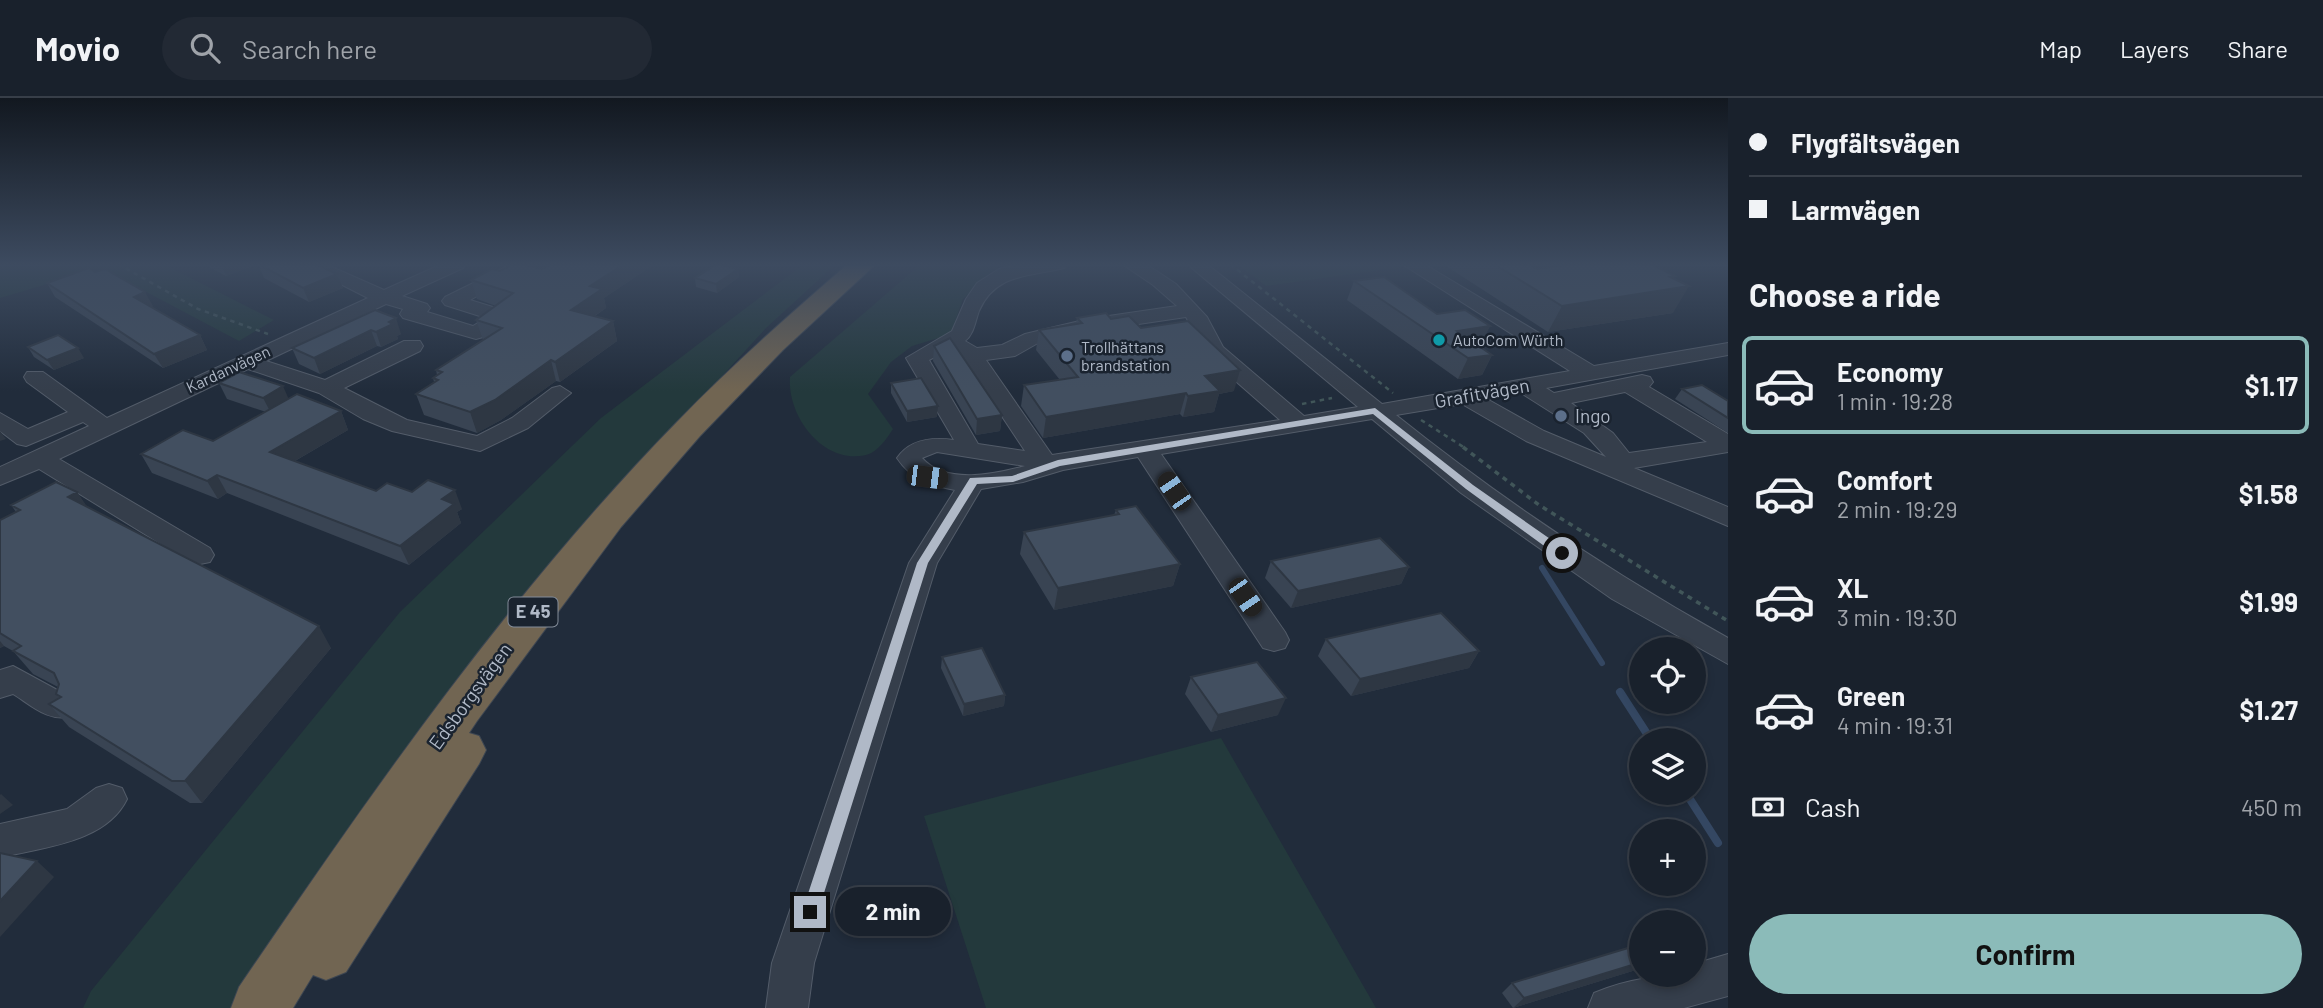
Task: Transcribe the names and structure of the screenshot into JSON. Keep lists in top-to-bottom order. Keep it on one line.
{"streets":{"highway":["E 45","Edsborgsvägen"],"street":["Kardanvägen","Grafitvägen"]},"places":["AutoCom Würth","Trollhättans brandstation","Ingo"],"page":{"header":"Movio","search":"Search here","nav":["Map","Layers","Share"],"banner":["Flygfältsvägen","Larmvägen"],"heading":"Choose a ride","list":[{"name":"Economy","note":"1 min · 19:28","value":"$1.17"},{"name":"Comfort","note":"2 min · 19:29","value":"$1.58"},{"name":"XL","note":"3 min · 19:30","value":"$1.99"},{"name":"Green","note":"4 min · 19:31","value":"$1.27"}],"map_buttons":["+","−"],"pay":["Cash","450 m"],"bubble":"2 min","buttons":"Confirm"}}
